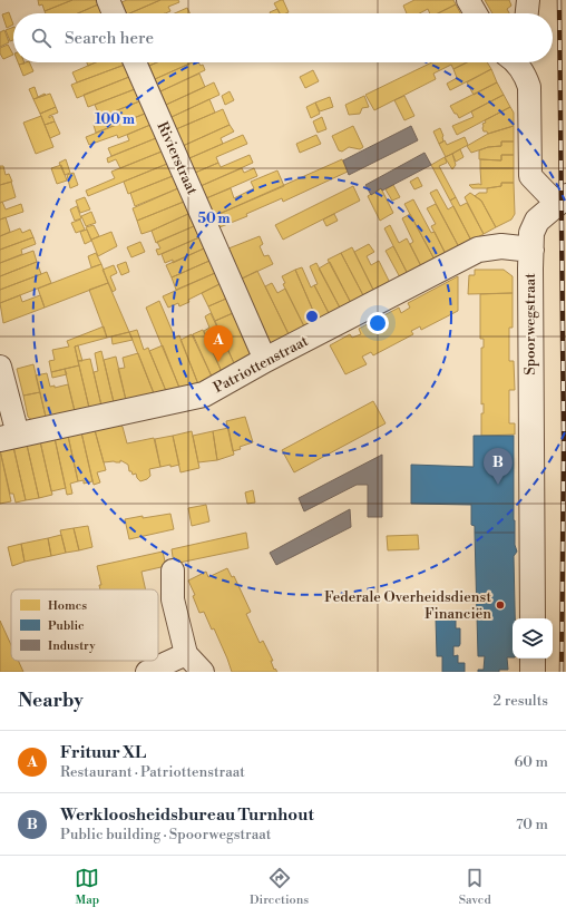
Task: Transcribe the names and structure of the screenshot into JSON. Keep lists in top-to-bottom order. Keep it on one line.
{"streets":{"street":["Rivierstraat","Spoorwegstraat","Patriottenstraat"]},"crossings":[["Rivierstraat","Patriottenstraat"],["Spoorwegstraat","Patriottenstraat"]],"places":["Federale Overheidsdienst Financiën"],"legend":["Homes","Public","Industry"],"page":{"search":"Search here","pins":["A","B"],"heading":["Nearby","2 results"],"list":[{"mark":"A","name":"Frituur XL","note":"Restaurant · Patriottenstraat","value":"60 m"},{"mark":"B","name":"Werkloosheidsbureau Turnhout","note":"Public building · Spoorwegstraat","value":"70 m"}],"nav":["Map","Directions","Saved"]},"rings":["100 m","50 m"]}
